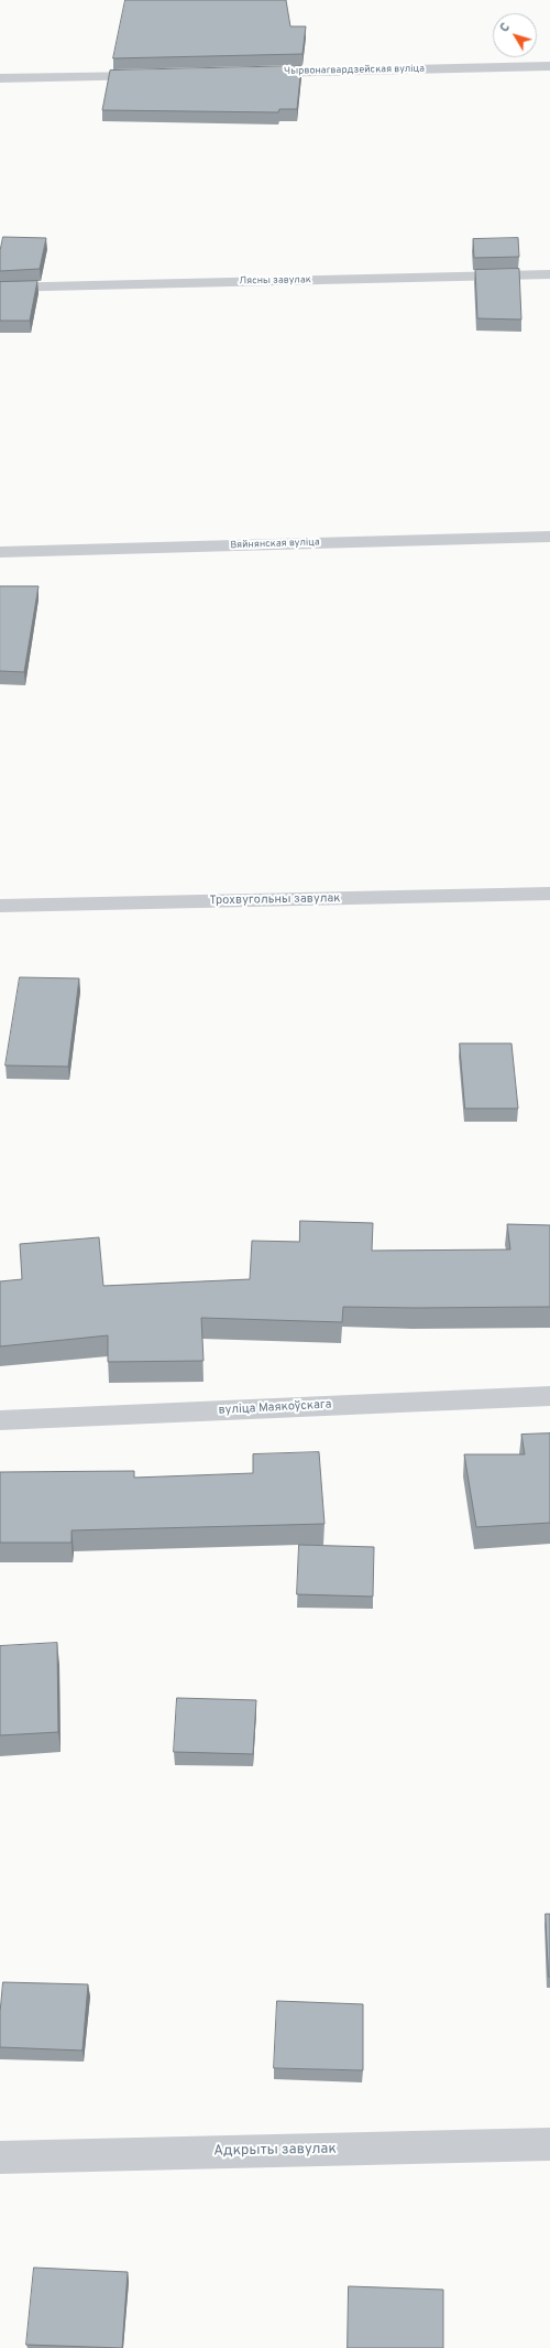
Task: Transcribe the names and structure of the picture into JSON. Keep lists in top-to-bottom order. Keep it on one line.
{"streets":{"street":["Чырвонагвардзейская вуліца","Лясны завулак","Вяйнянская вуліца","Трохвугольны завулак","вуліца Маякоўскага","Адкрыты завулак"]},"north":"top left"}
